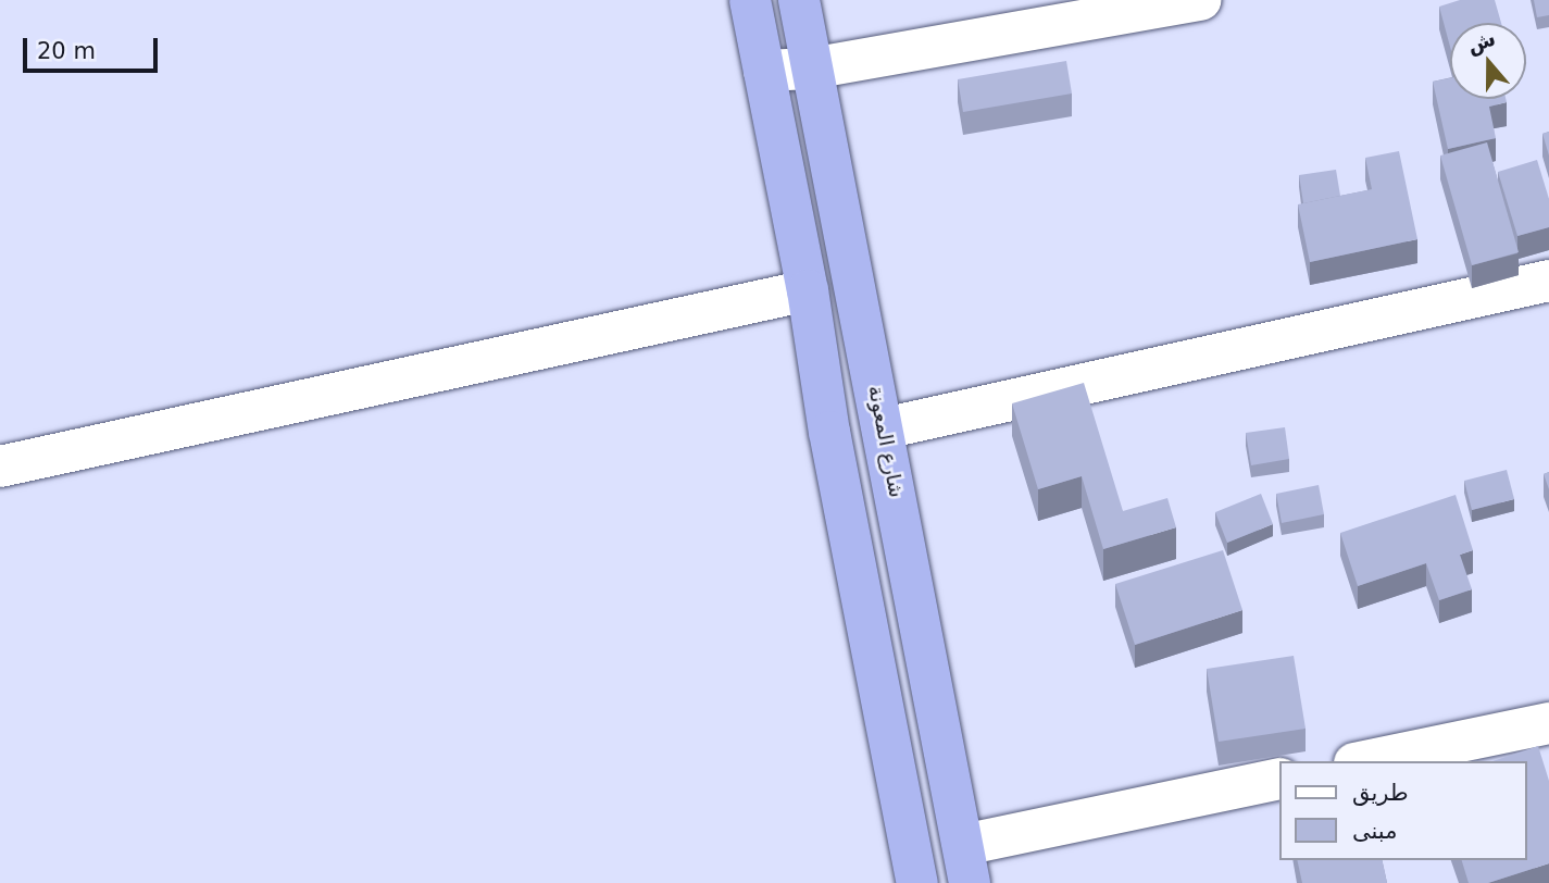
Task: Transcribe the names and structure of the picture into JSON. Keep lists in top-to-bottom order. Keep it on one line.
{"streets":{"highway":["شارع المعونة"]},"legend":["طريق","مبنى"],"scale_bar":"20 m","north":"top"}
